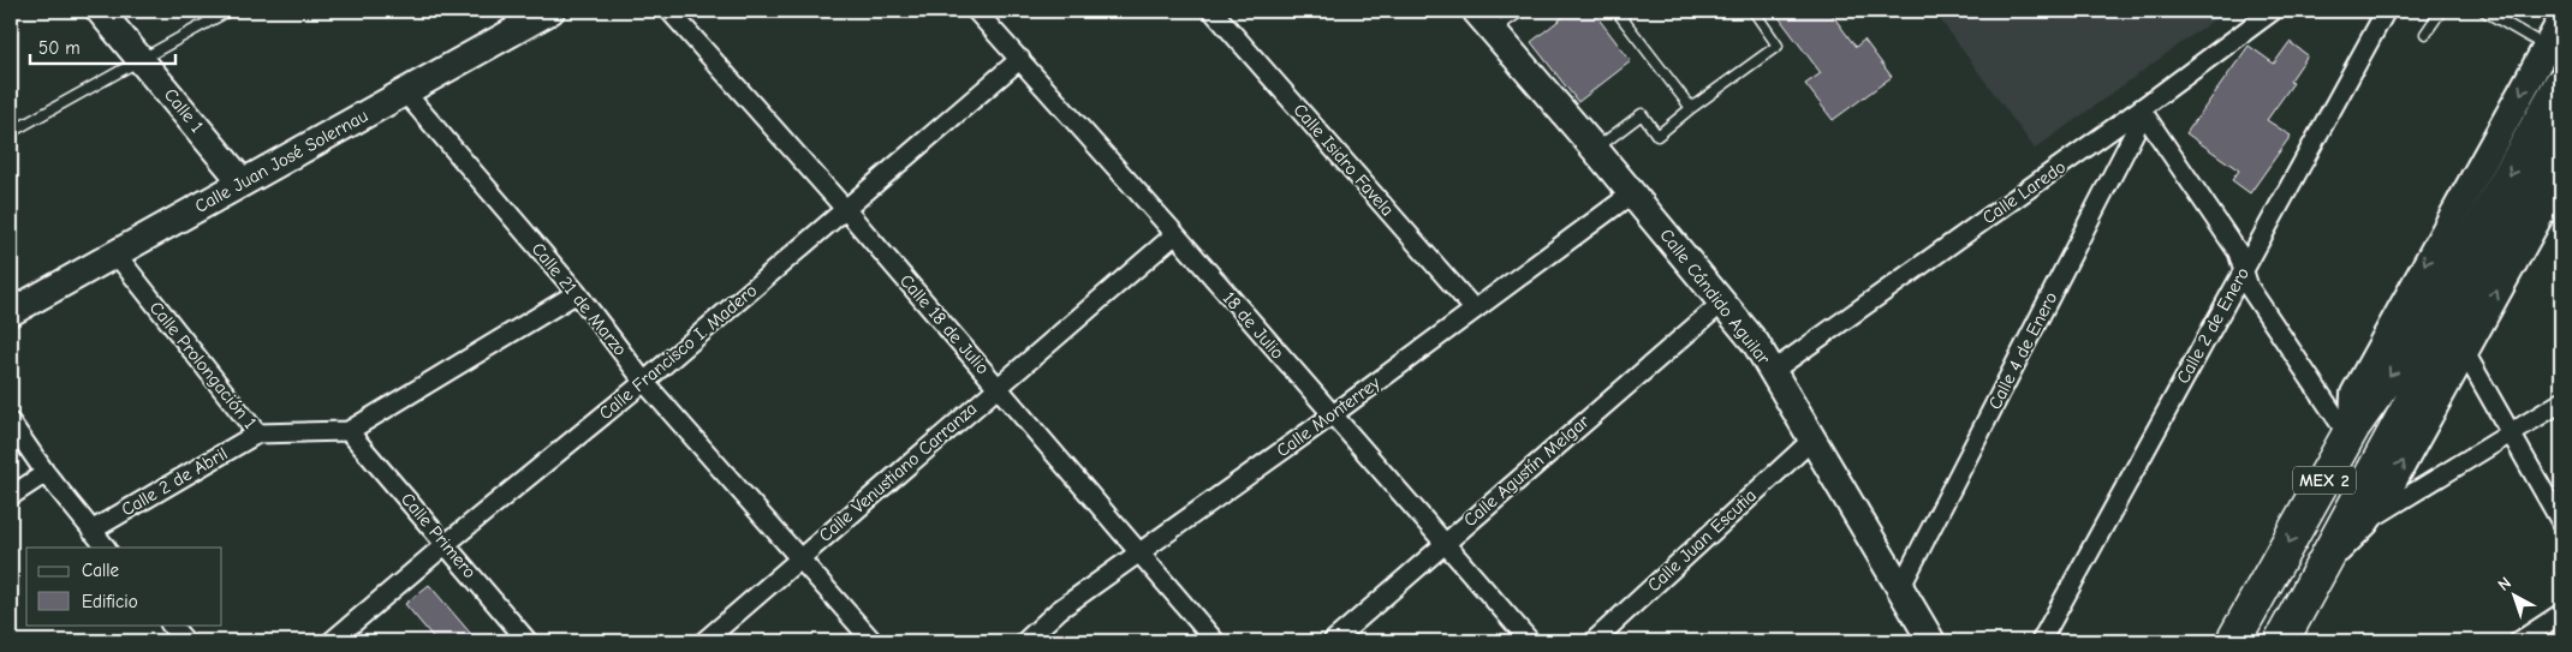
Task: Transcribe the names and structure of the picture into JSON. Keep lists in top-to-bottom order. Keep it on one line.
{"streets":{"highway":["MEX 2"],"street":["Calle 1","Calle Isidro Favela","Calle Juan José Solernau","Calle Laredo","Calle Cándido Aguilar","Calle 21 de Marzo","Calle 18 de Julio","18 de Julio","Calle 2 de Enero","Calle 4 de Enero","Calle Francisco I. Madero","Calle Prolongación 1","Calle Monterrey","Calle Agustín Melgar","Calle Venustiano Carranza","Calle 2 de Abril","Calle Primero","Calle Juan Escutia"]},"crossings":[["Calle 1","Calle Juan José Solernau"],["Calle Isidro Favela","Calle Monterrey"],["Calle Juan José Solernau","Calle 21 de Marzo"],["Calle Juan José Solernau","Calle Prolongación 1"],["Calle Laredo","Calle Cándido Aguilar"],["Calle Laredo","Calle 4 de Enero"],["Calle Cándido Aguilar","Calle 4 de Enero"],["Calle Cándido Aguilar","Calle Monterrey"],["Calle Cándido Aguilar","Calle Agustín Melgar"],["Calle Cándido Aguilar","Calle Juan Escutia"],["Calle 21 de Marzo","Calle Francisco I. Madero"],["Calle 21 de Marzo","Calle Venustiano Carranza"],["Calle 18 de Julio","Calle Francisco I. Madero"],["Calle 18 de Julio","Calle Monterrey"],["Calle 18 de Julio","Calle Venustiano Carranza"],["18 de Julio","Calle Francisco I. Madero"],["18 de Julio","Calle Monterrey"],["18 de Julio","Calle Agustín Melgar"],["18 de Julio","Calle Venustiano Carranza"],["Calle Francisco I. Madero","Calle Primero"],["Calle Prolongación 1","Calle 2 de Abril"],["Calle Prolongación 1","Calle Primero"]],"legend":["Calle","Edificio"],"scale_bar":"50 m","north":"top left"}
